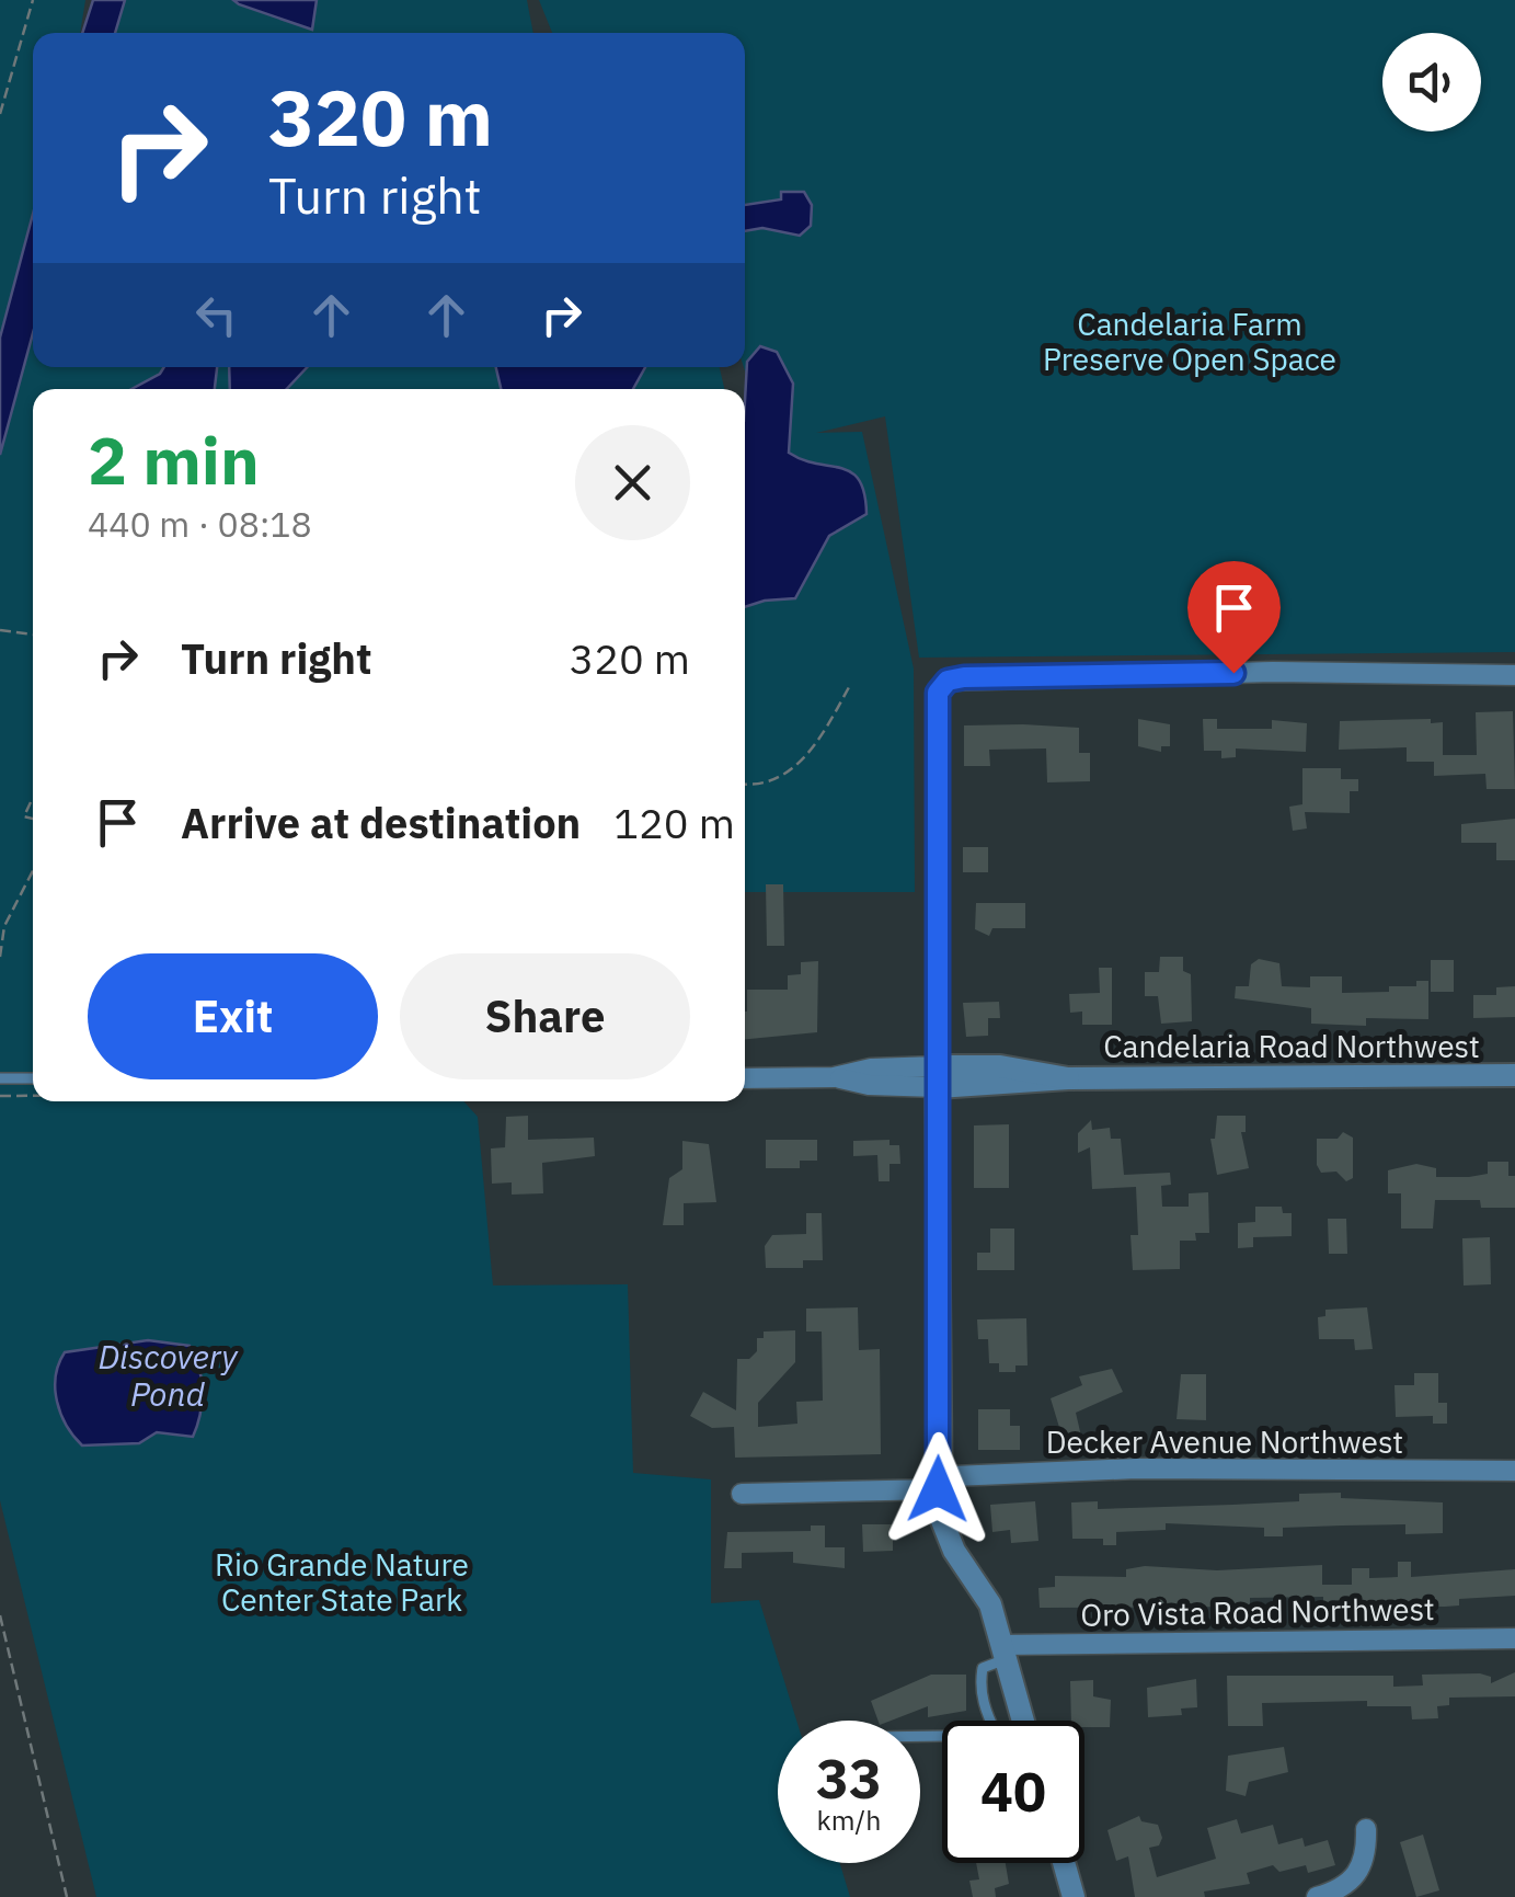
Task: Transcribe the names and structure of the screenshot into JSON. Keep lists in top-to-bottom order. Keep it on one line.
{"streets":{"street":["Candelaria Road Northwest","Decker Avenue Northwest","Oro Vista Road Northwest"]},"water":["Discovery Pond"],"parks":["Candelaria Farm Preserve Open Space","Rio Grande Nature Center State Park"],"page":{"turn":["320 m","Turn right"],"heading":["2 min","440 m · 08:18"],"list":[{"name":"Turn right","value":"320 m"},{"name":"Arrive at destination","value":"120 m"}],"buttons":["Exit","Share"],"speed":"33 km/h","limit":"40"}}
